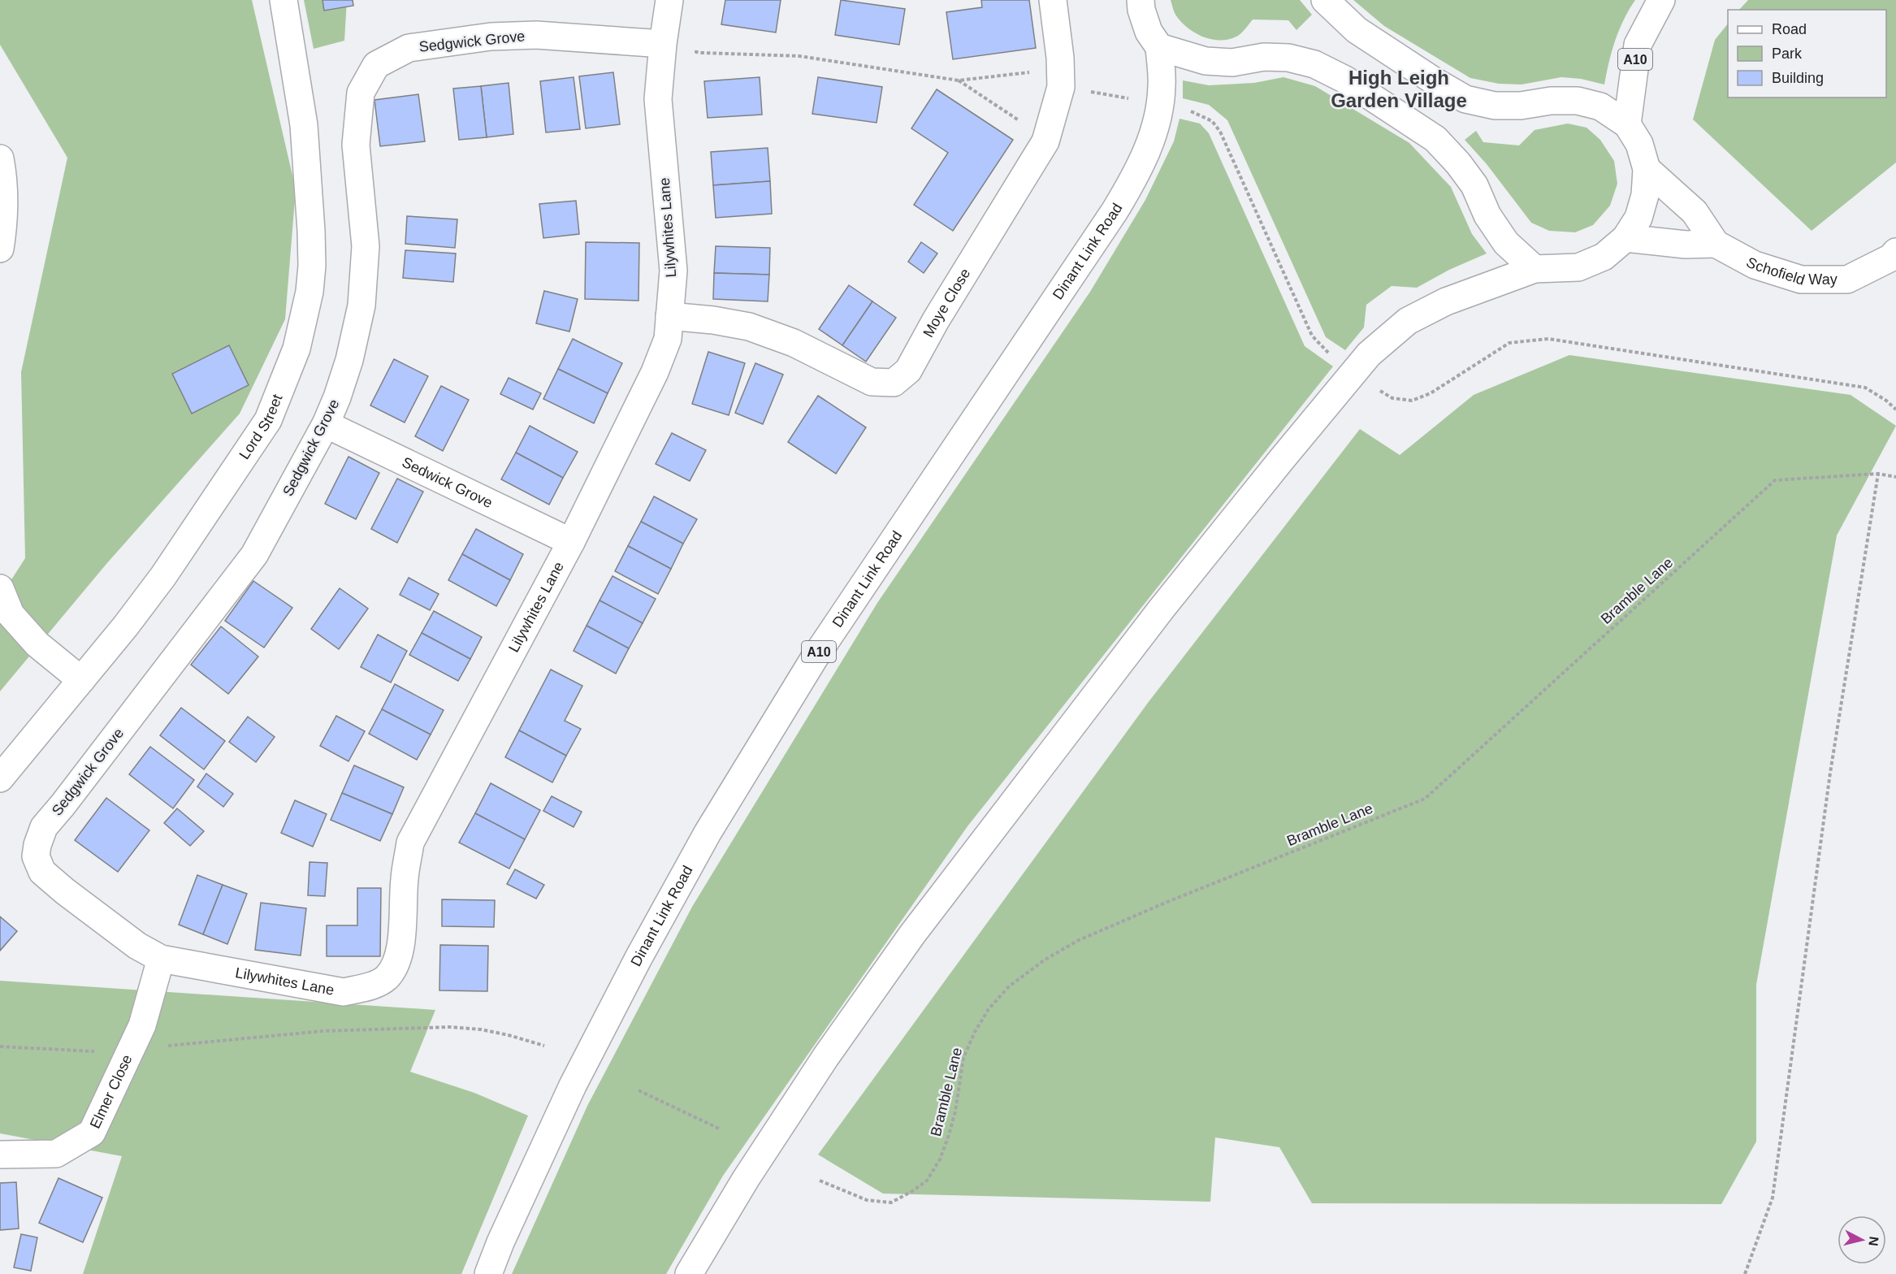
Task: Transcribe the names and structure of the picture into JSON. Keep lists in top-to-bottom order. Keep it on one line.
{"streets":{"street":["Sedgwick Grove","A10","Lilywhites Lane","Dinant Link Road","Schofield Way","Moye Close","Lord Street","Sedwick Grove","Elmer Close"],"path":["Bramble Lane"]},"crossings":[["Sedgwick Grove","Lilywhites Lane"],["Sedgwick Grove","Sedwick Grove"],["Sedgwick Grove","Elmer Close"],["Lilywhites Lane","Moye Close"],["Lilywhites Lane","Sedwick Grove"],["Lilywhites Lane","Elmer Close"]],"districts":["High Leigh Garden Village"],"legend":["Road","Park","Building"],"north":"right"}
